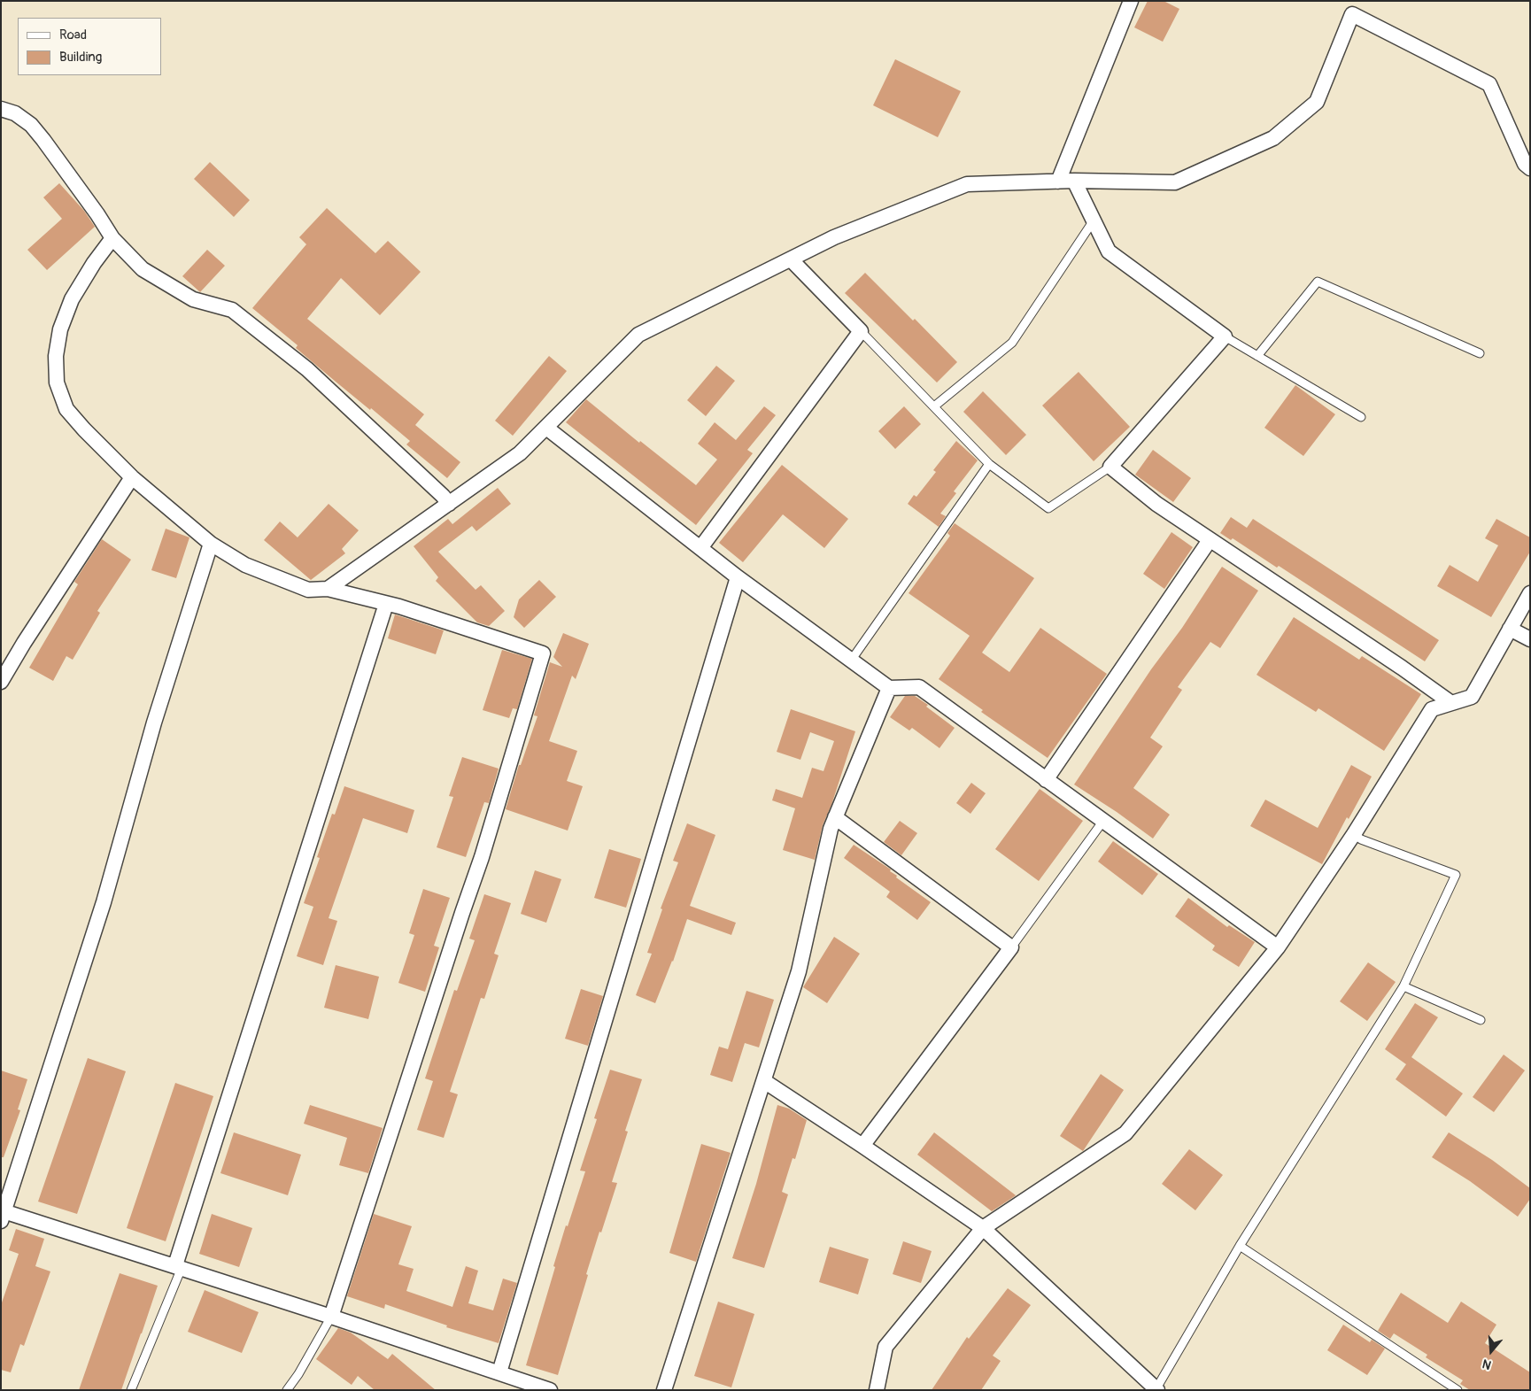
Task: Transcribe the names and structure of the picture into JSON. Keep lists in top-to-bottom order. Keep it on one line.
{"legend":["Road","Building"],"north":"bottom"}
